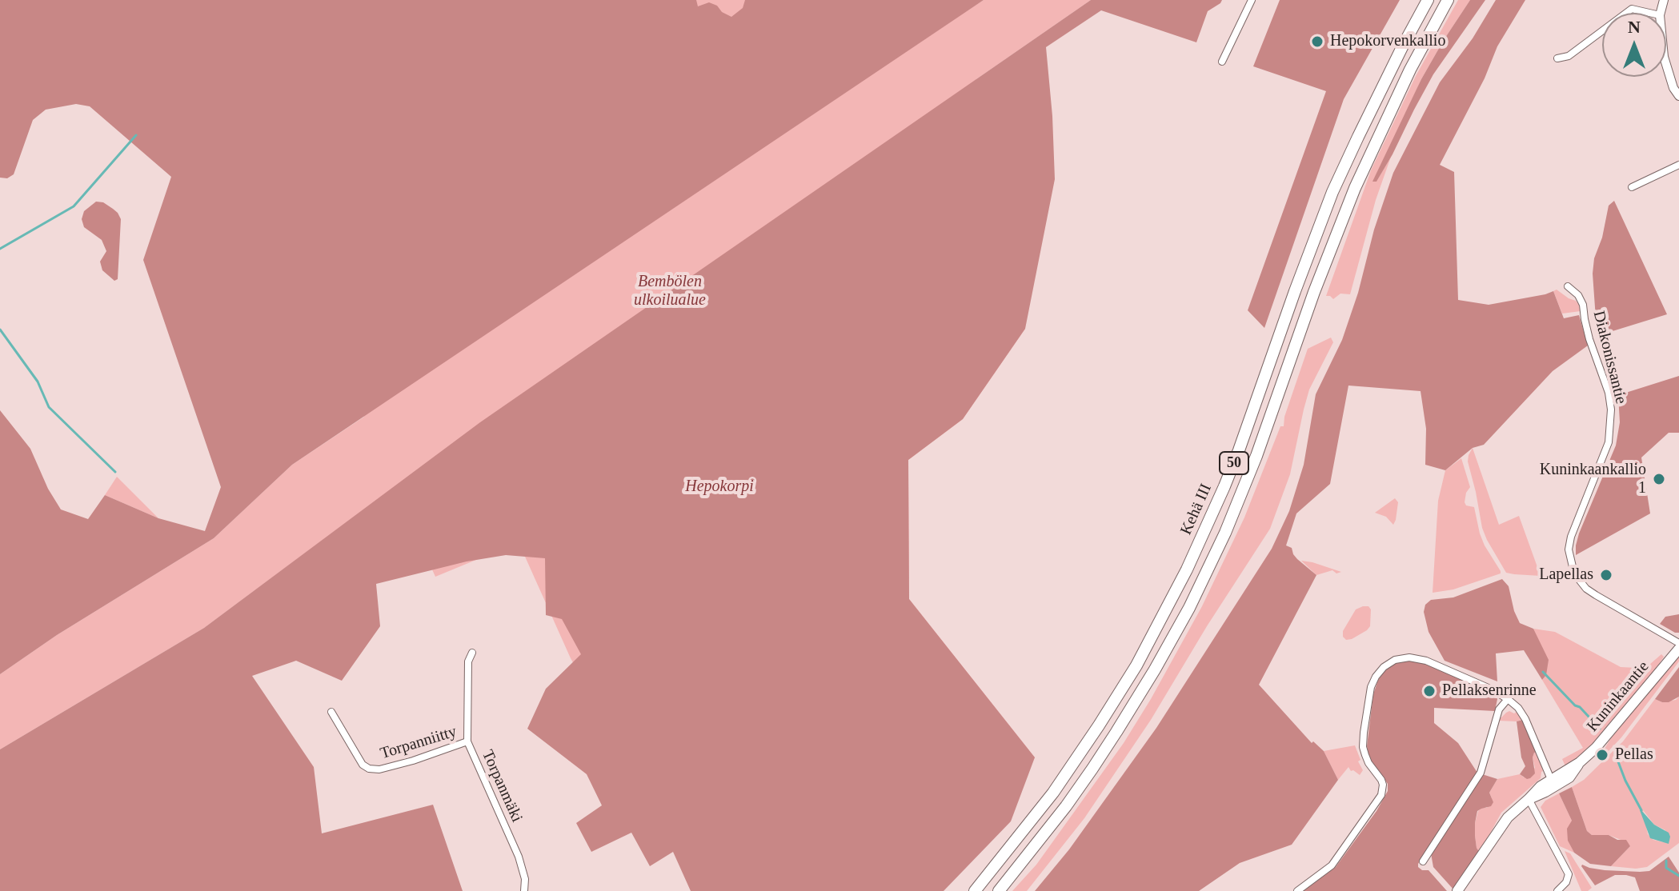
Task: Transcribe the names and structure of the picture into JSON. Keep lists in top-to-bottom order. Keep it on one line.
{"streets":{"highway":["50","Kehä III"],"main road":["Kuninkaantie"],"street":["Diakonissantie","Torpanniitty","Torpanmäki"]},"crossings":[["Torpanniitty","Torpanmäki"]],"parks":["Bembölen ulkoilualue","Hepokorpi"],"places":["Hepokorvenkallio","Kuninkaankallio 1","Lapellas","Pellaksenrinne","Pellas"],"north":"top"}
